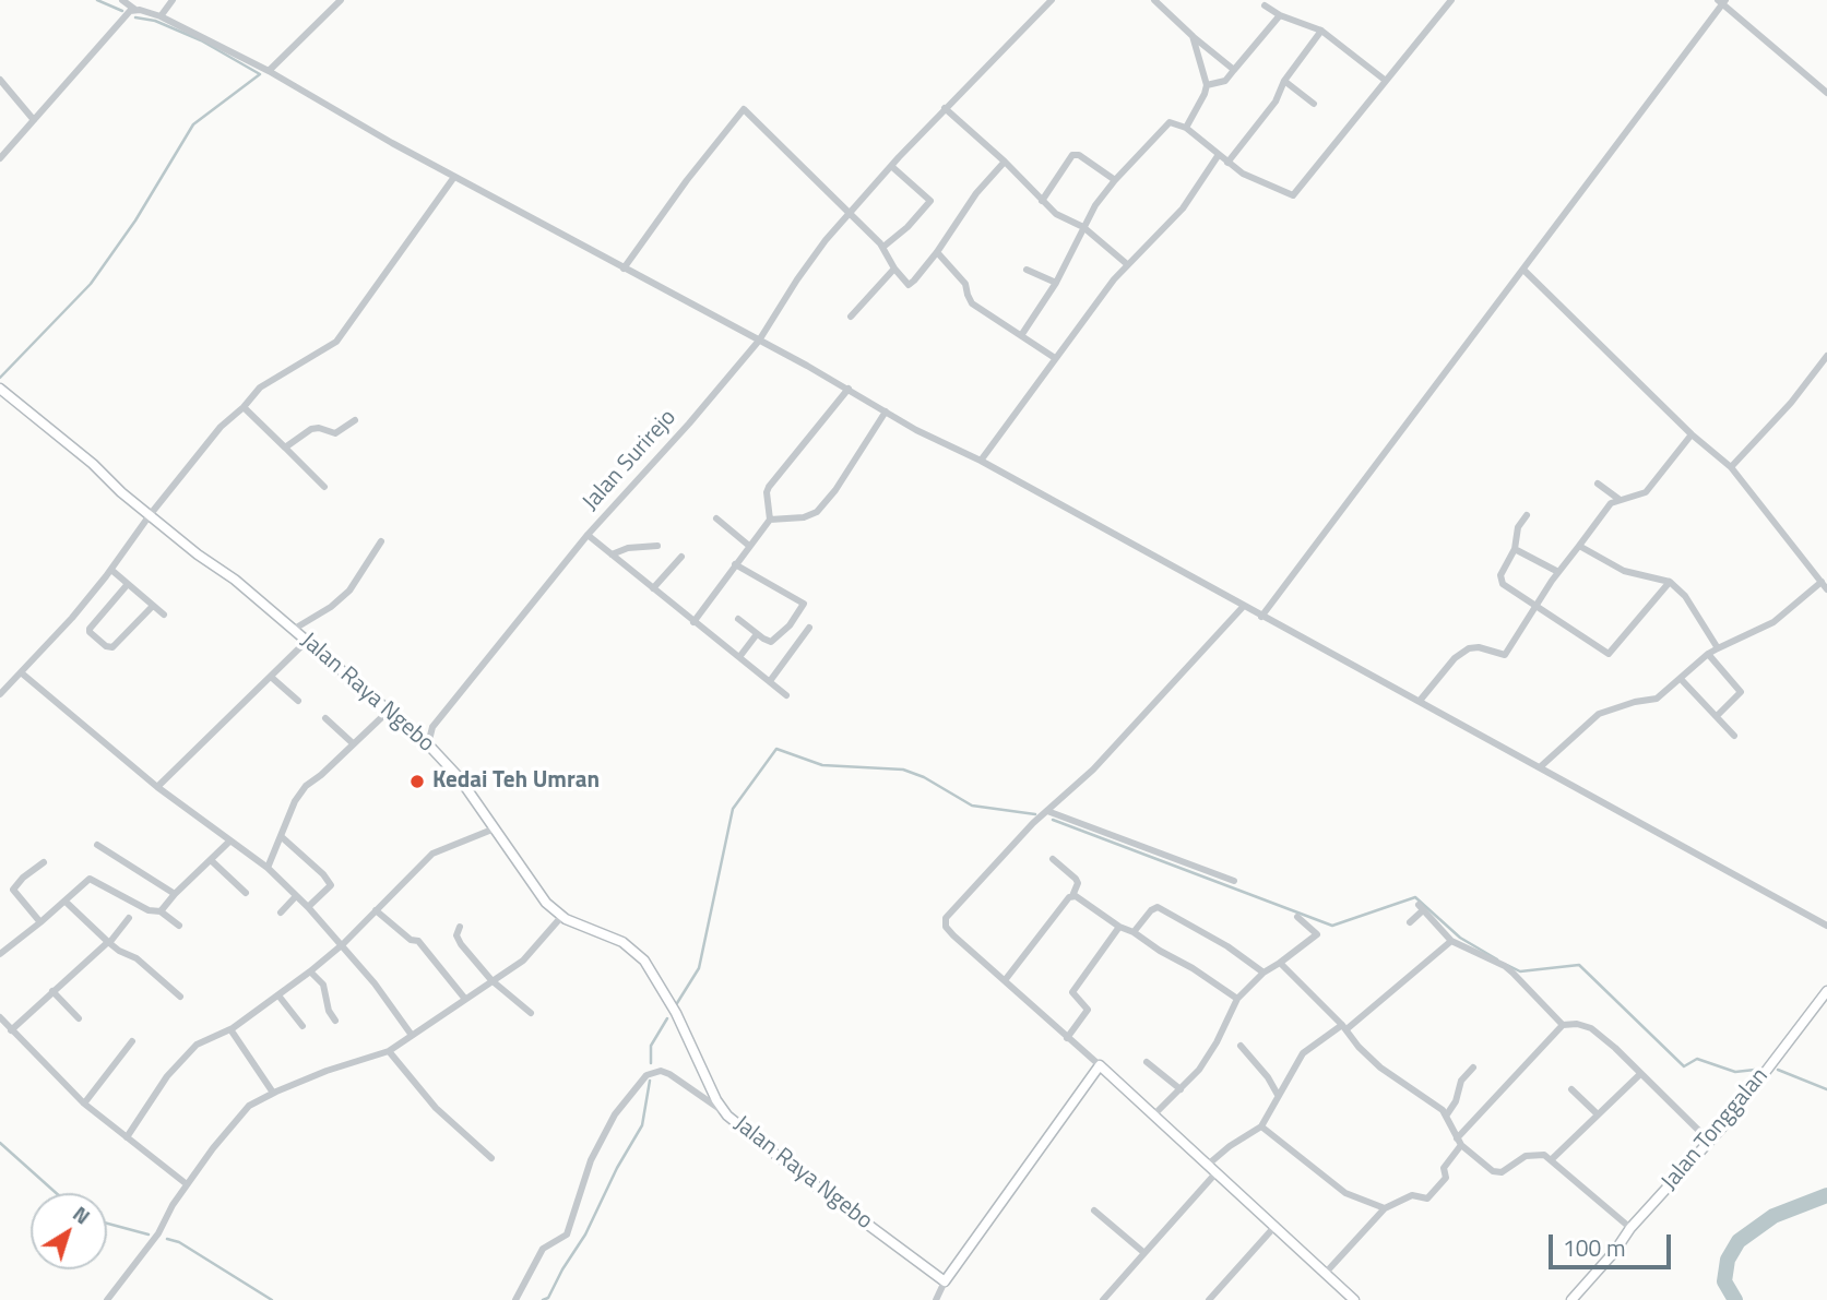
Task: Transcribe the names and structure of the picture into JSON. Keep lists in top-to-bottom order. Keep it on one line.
{"streets":{"street":["Jalan Surirejo","Jalan Raya Ngebo","Jalan Tonggalan"]},"crossings":[["Jalan Surirejo","Jalan Raya Ngebo"]],"places":["Kedai Teh Umran"],"scale_bar":"100 m","north":"top right"}
